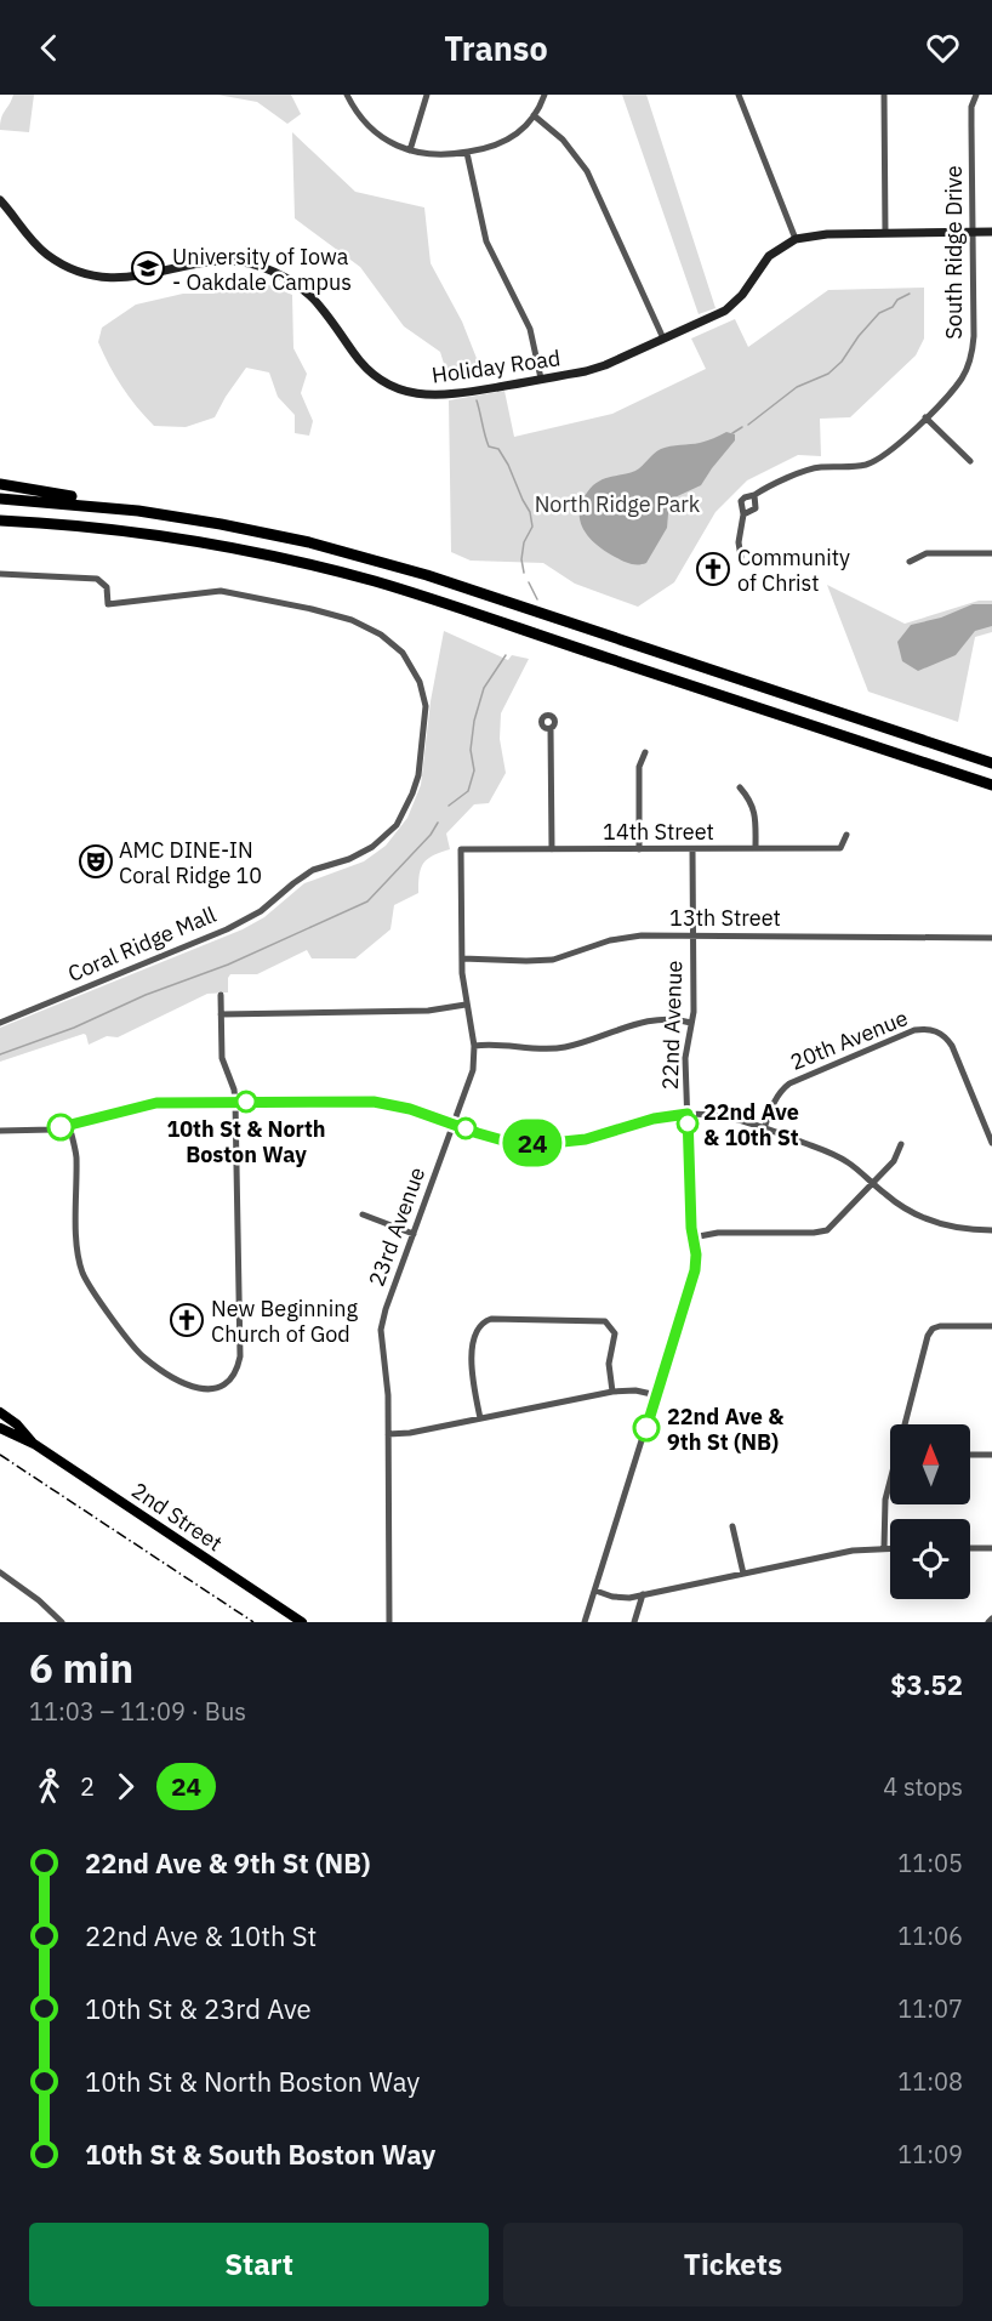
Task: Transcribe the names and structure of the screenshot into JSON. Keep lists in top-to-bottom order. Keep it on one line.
{"streets":{"main road":["2nd Street"],"street":["South Ridge Drive","Holiday Road","14th Street","13th Street","Coral Ridge Mall","22nd Avenue","20th Avenue","23rd Avenue"]},"crossings":[["South Ridge Drive","Holiday Road"],["14th Street","22nd Avenue"],["14th Street","23rd Avenue"],["13th Street","22nd Avenue"],["13th Street","23rd Avenue"]],"parks":["North Ridge Park"],"places":{"school or university":["University of Iowa - Oakdale Campus"],"church":["Community of Christ","New Beginning Church of God"],"theatre":["AMC DINE-IN Coral Ridge 10"],"other":["10th St & North Boston Way","22nd Ave & 10th St","22nd Ave & 9th St (NB)"]},"lines":["bus line 24"],"north":"top","page":{"header":"Transo","on_map":"24","heading":["6 min","11:03 – 11:09 · Bus","$3.52"],"legs":["2","24","4 stops"],"list":[{"name":"22nd Ave & 9th St (NB)","value":"11:05"},{"name":"22nd Ave & 10th St","value":"11:06"},{"name":"10th St & 23rd Ave","value":"11:07"},{"name":"10th St & North Boston Way","value":"11:08"},{"name":"10th St & South Boston Way","value":"11:09"}],"buttons":["Start","Tickets"]}}
